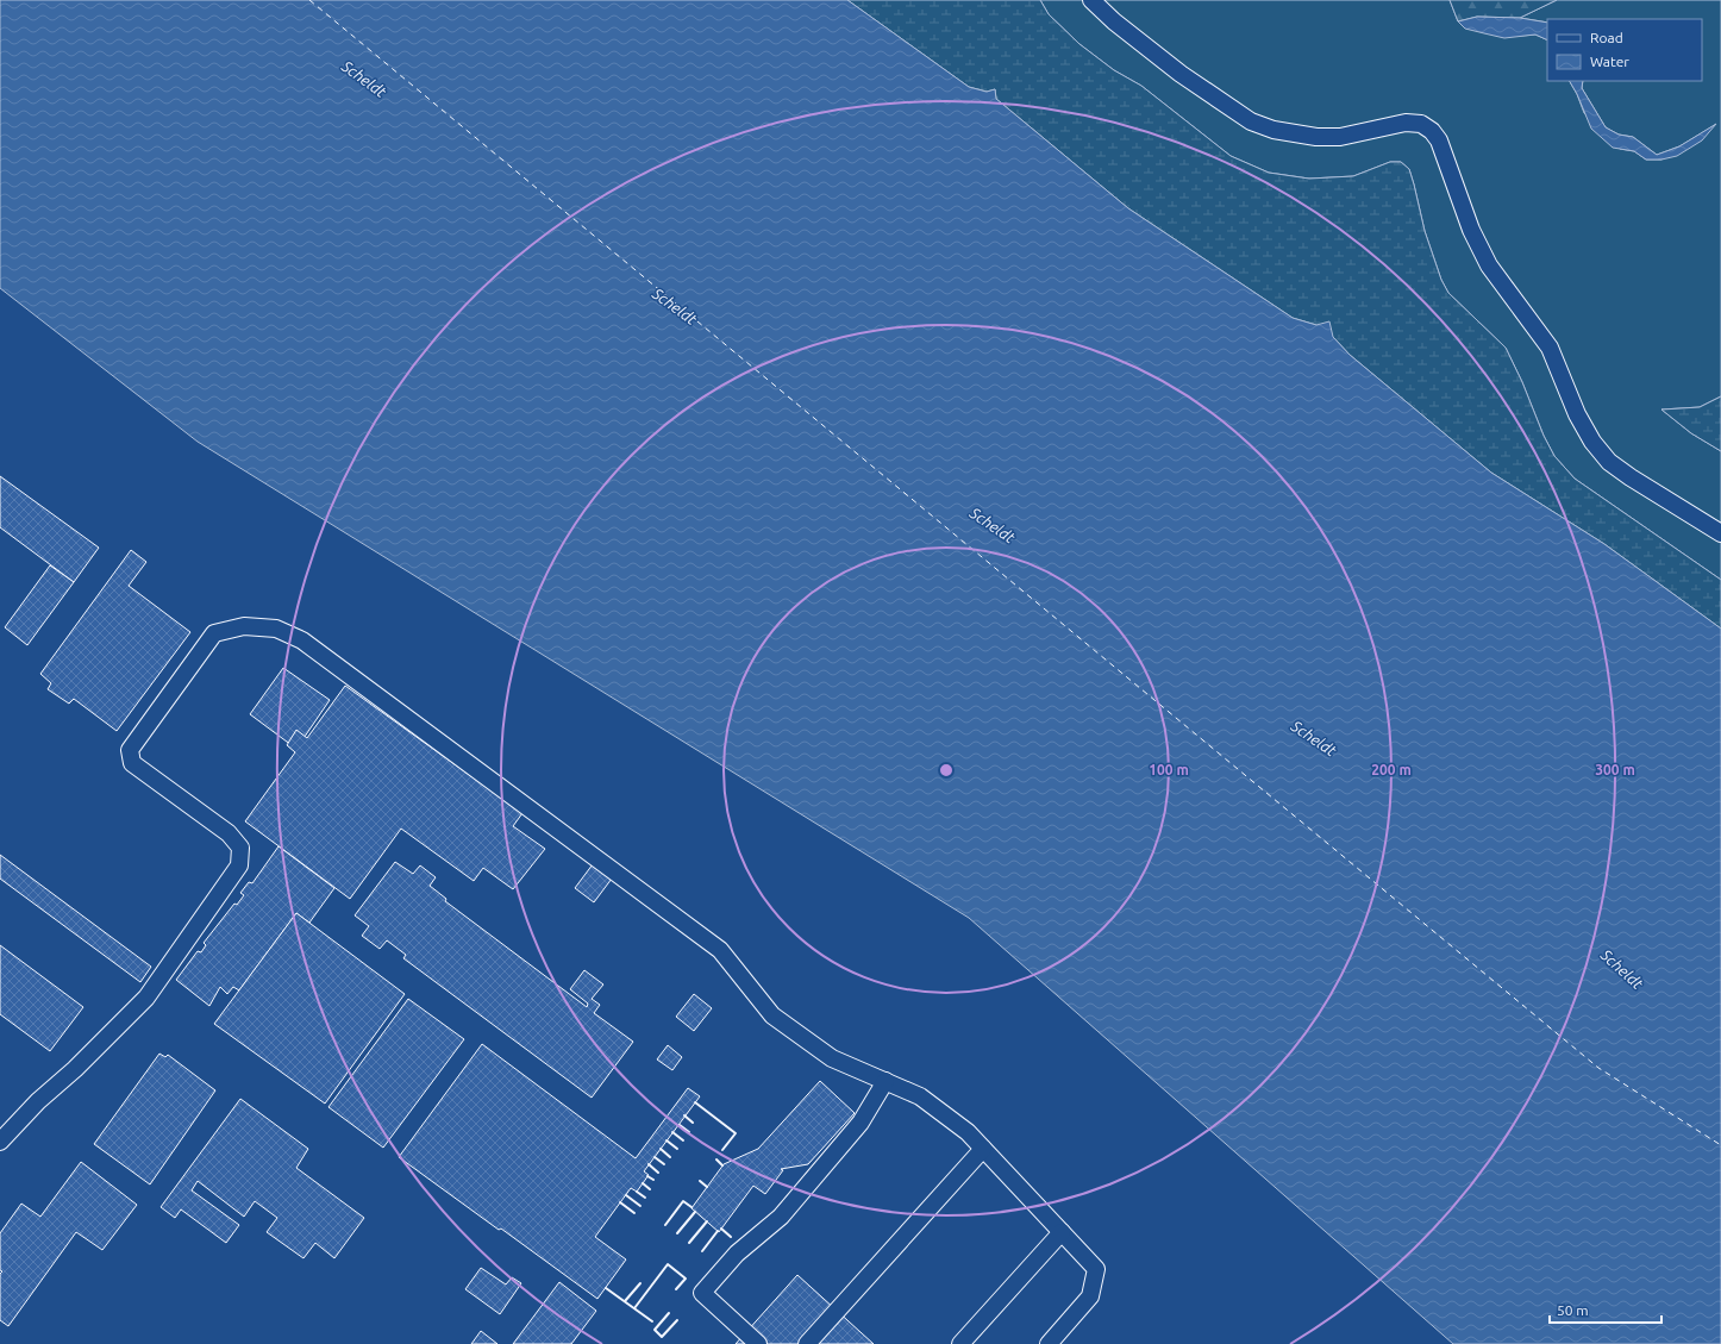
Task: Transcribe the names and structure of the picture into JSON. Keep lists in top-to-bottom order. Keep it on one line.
{"water":["Scheldt"],"legend":["Road","Water"],"scale_bar":"50 m","rings":["100 m","200 m","300 m"]}
